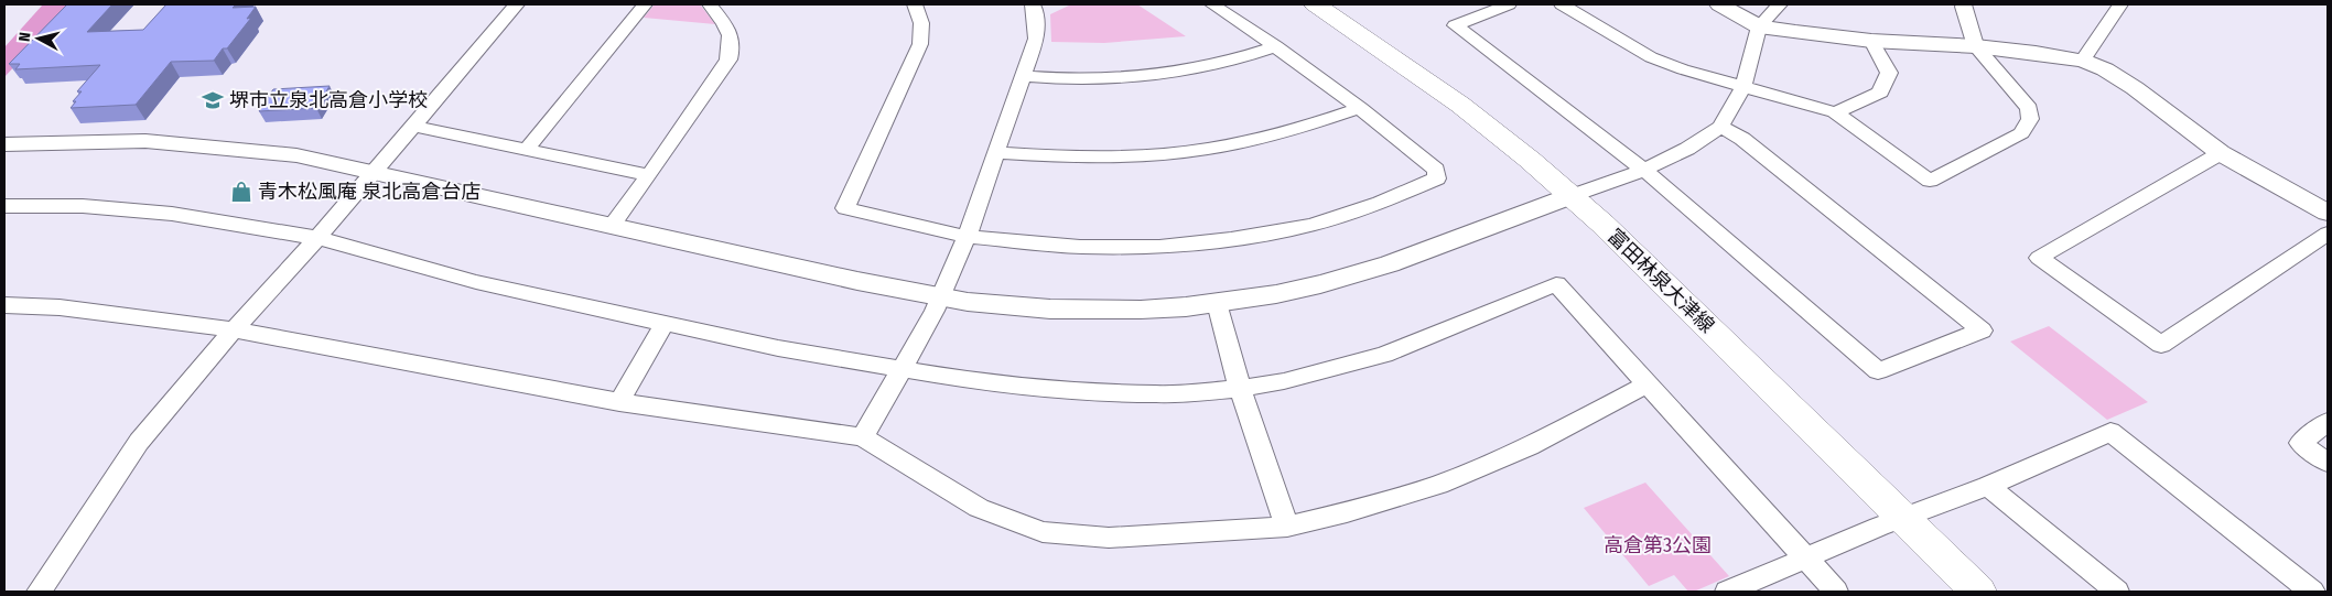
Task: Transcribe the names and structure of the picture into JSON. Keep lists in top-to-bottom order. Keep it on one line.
{"streets":{"main road":["富田林泉大津線"]},"parks":["高倉第3公園"],"places":{"school or university":["堺市立泉北高倉小学校"],"shop":["青木松風庵 泉北高倉台店"]},"north":"left"}
